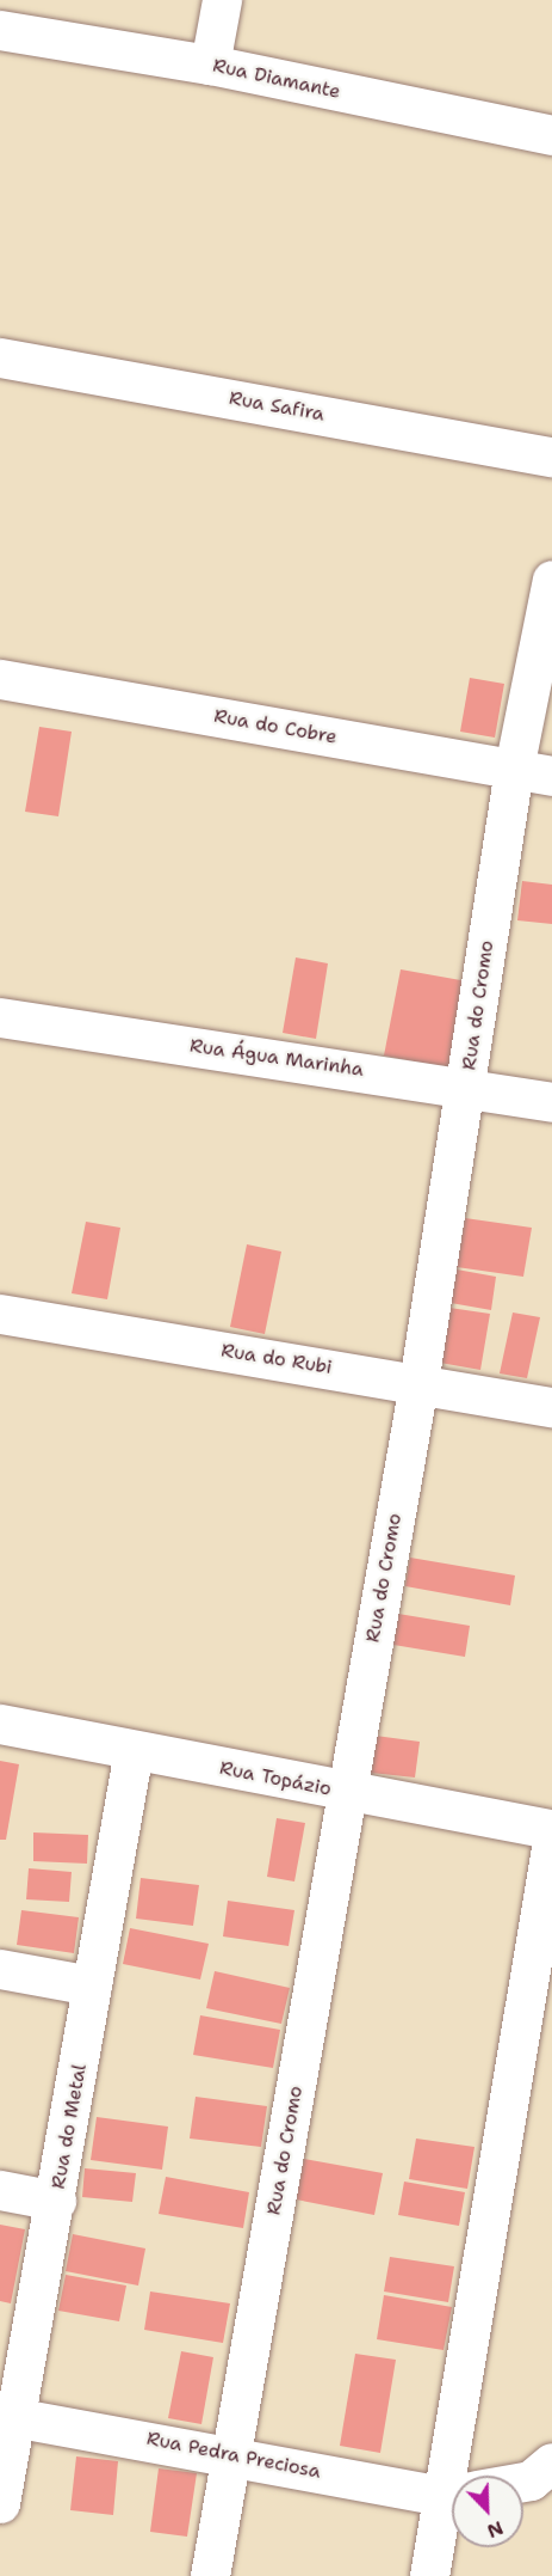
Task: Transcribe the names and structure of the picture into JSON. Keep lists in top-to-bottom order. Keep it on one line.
{"streets":{"street":["Rua Diamante","Rua Safira","Rua do Cobre","Rua do Cromo","Rua Água Marinha","Rua do Rubi","Rua Topázio","Rua do Metal","Rua Pedra Preciosa"]},"crossings":[["Rua do Cobre","Rua do Cromo"],["Rua do Cromo","Rua Água Marinha"],["Rua do Cromo","Rua do Rubi"],["Rua do Cromo","Rua Topázio"],["Rua do Cromo","Rua Pedra Preciosa"],["Rua Topázio","Rua do Metal"],["Rua do Metal","Rua Pedra Preciosa"]],"north":"bottom right"}
